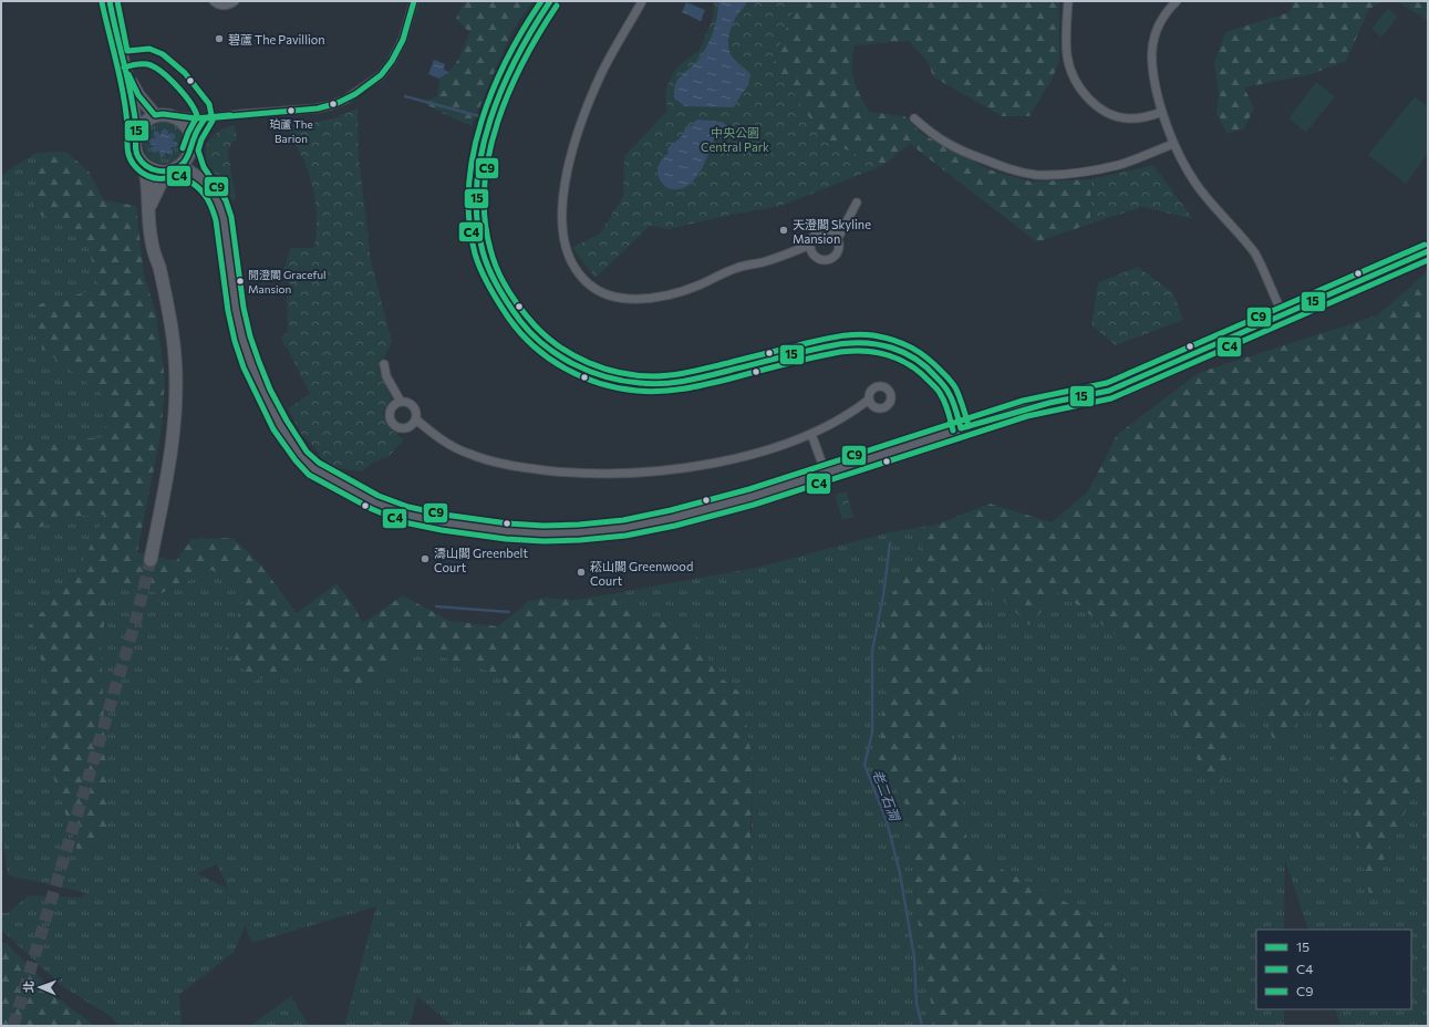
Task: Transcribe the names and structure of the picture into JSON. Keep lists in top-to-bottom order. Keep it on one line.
{"water":["老二石澗"],"parks":["中央公園 Central Park"],"places":["碧蘆 The Pavillion","珀蘆 The Barion","天澄閣 Skyline Mansion","閒澄閣 Graceful Mansion","濤山閣 Greenbelt Court","菘山閣 Greenwood Court"],"lines":["transit line 15","transit line C4","transit line C9"],"legend":["15","C4","C9"],"north":"left"}
